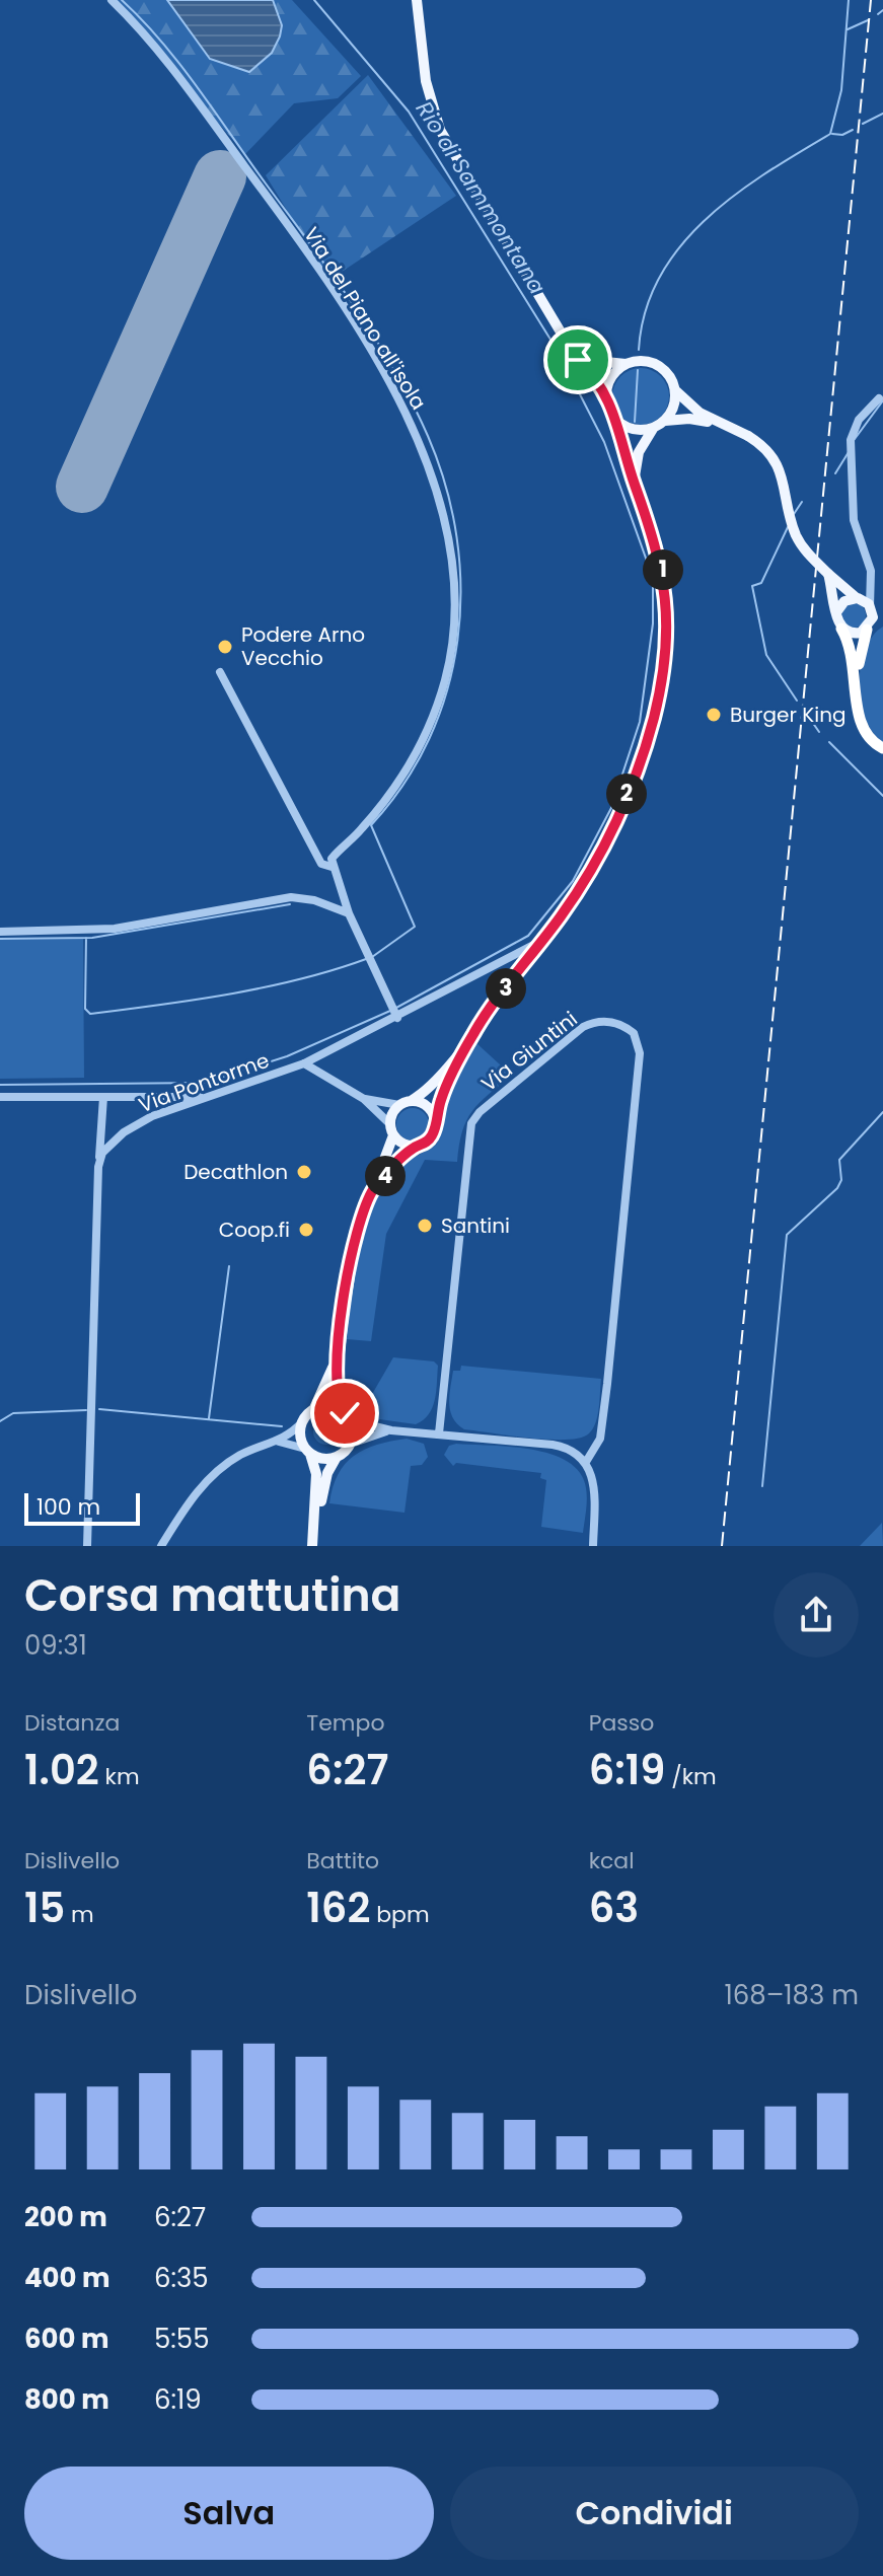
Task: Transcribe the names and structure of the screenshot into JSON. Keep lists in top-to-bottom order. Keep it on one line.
{"streets":{"street":["Via del Piano all'isola","Via Giuntini","Via Pontorme"]},"water":["Rio di Sammontana"],"places":["Podere Arno Vecchio","Burger King","Decathlon","Santini","Coop.fi"],"scale_bar":"100 m","page":{"pins":["1","2","3","4"],"scale":"100 m","heading":["Corsa mattutina","09:31"],"stats":[["Distanza","1.02 km"],["Tempo","6:27"],["Passo","6:19 /km"],["Dislivello","15 m"],["Battito","162 bpm"],["kcal","63"]],"chart":["Dislivello","168–183 m"],"list":[{"name":"200 m","note":"6:27"},{"name":"400 m","note":"6:35"},{"name":"600 m","note":"5:55"},{"name":"800 m","note":"6:19"}],"buttons":["Salva","Condividi"]}}
